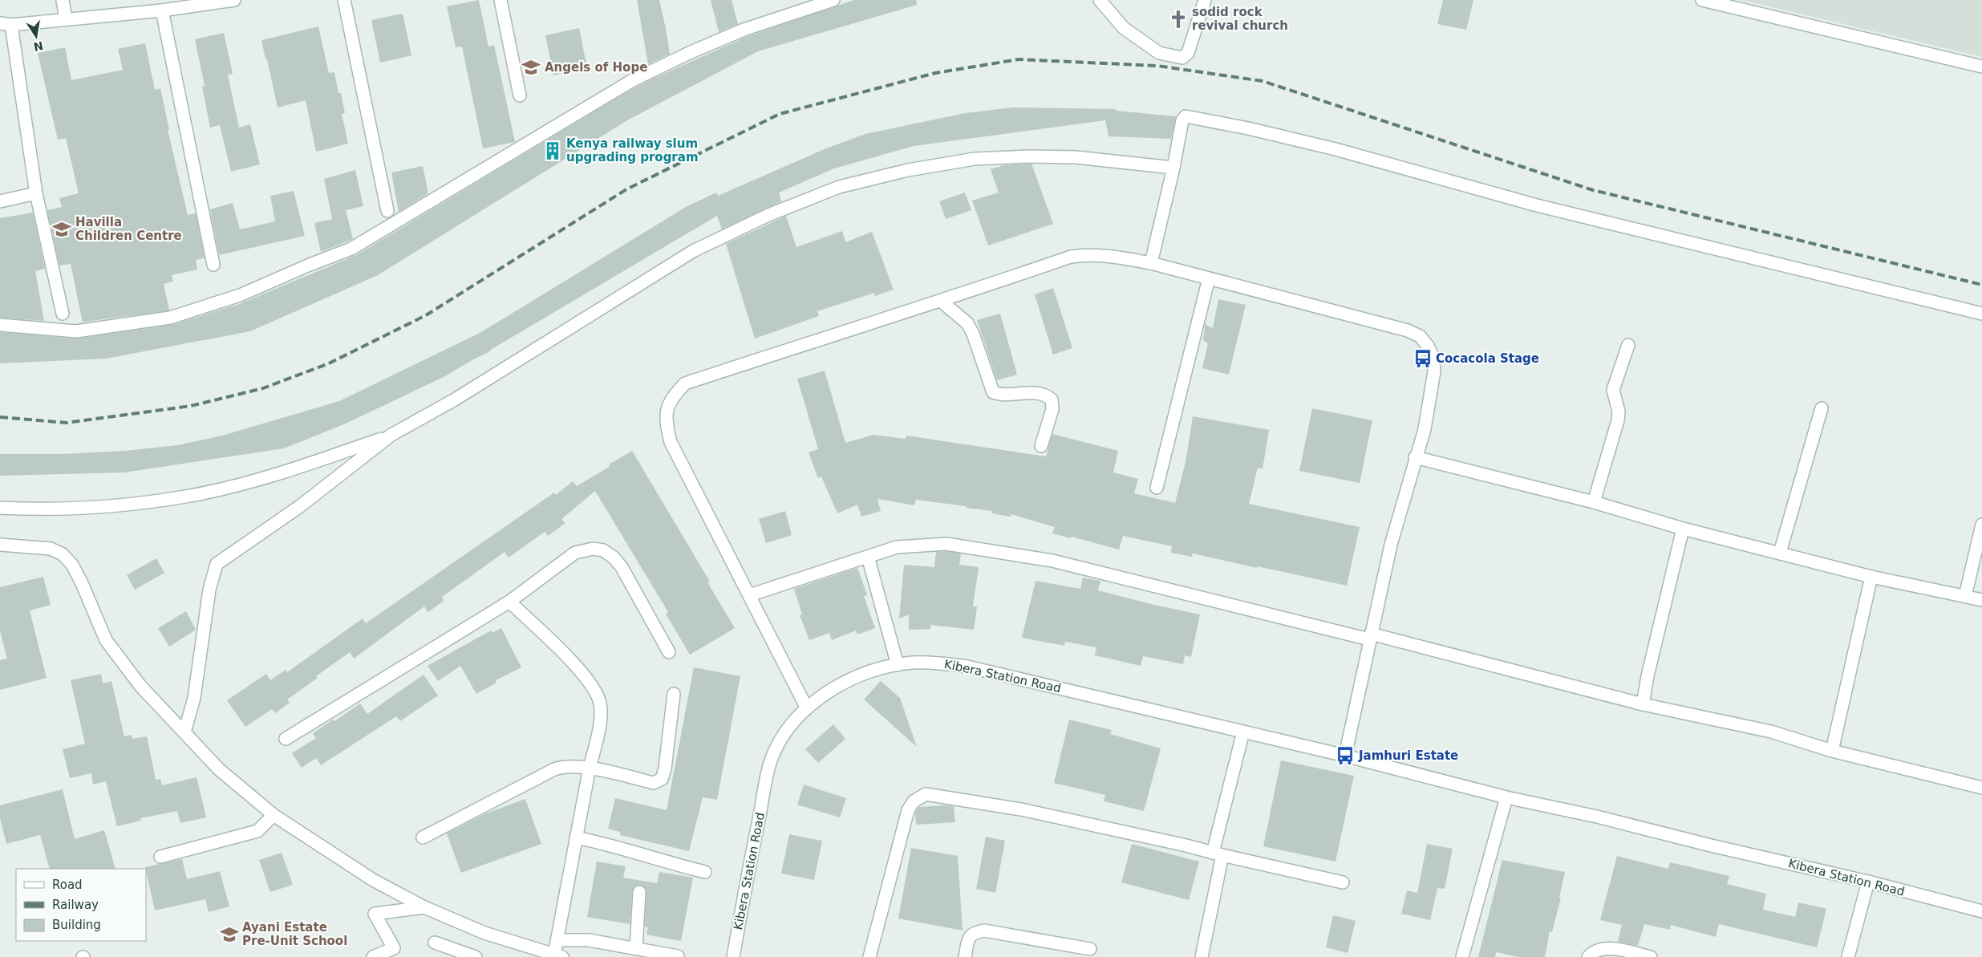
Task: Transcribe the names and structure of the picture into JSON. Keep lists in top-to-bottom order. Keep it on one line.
{"streets":{"street":["Kibera Station Road"]},"places":{"church":["sodid rock revival church"],"school or university":["Angels of Hope","Havilla Children Centre","Ayani Estate Pre-Unit School"],"building":["Kenya railway slum upgrading program"],"bus stop":["Cocacola Stage","Jamhuri Estate"]},"legend":["Road","Railway","Building"],"north":"bottom"}
